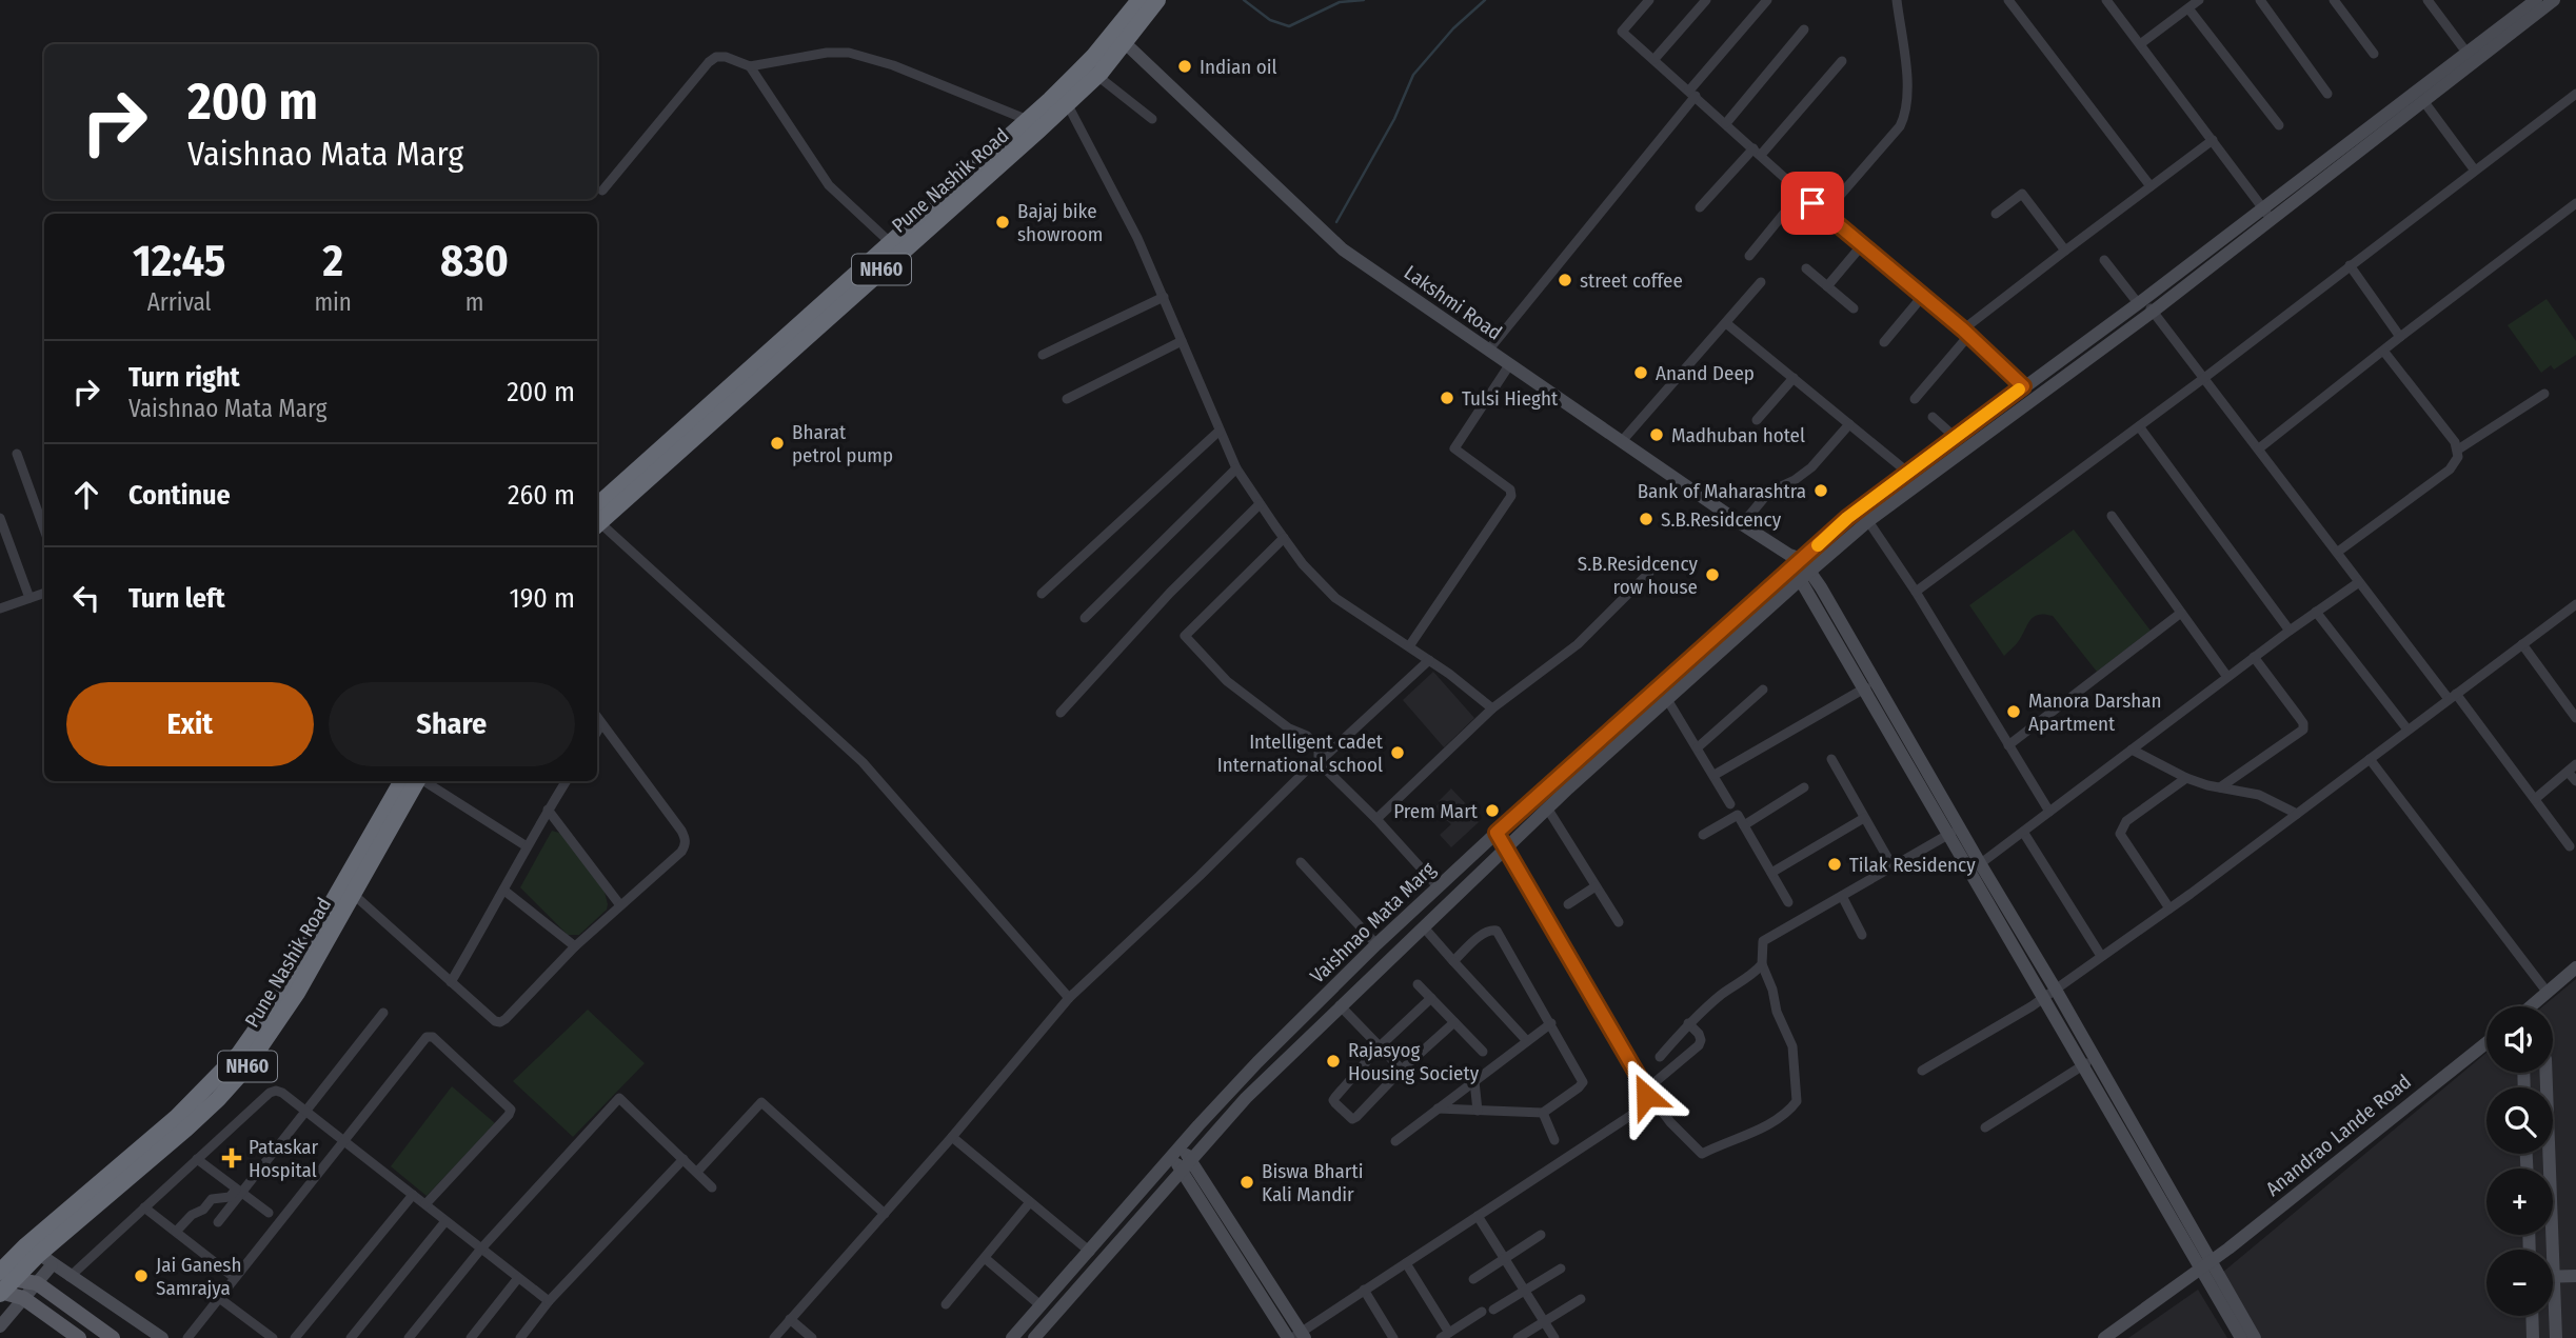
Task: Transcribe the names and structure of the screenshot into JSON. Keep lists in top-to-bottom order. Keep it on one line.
{"streets":{"highway":["Pune Nashik Road","NH60"],"main road":["Lakshmi Road","Vaishnao Mata Marg","Anandrao Lande Road"]},"crossings":[["Pune Nashik Road","Lakshmi Road"],["Lakshmi Road","Vaishnao Mata Marg"]],"places":{"other":["Indian oil","Bajaj bike showroom","street coffee","Anand Deep","Tulsi Hieght","Madhuban hotel","Bharat petrol pump","Bank of Maharashtra","S.B.Residcency","S.B.Residcency row house","Manora Darshan Apartment","Intelligent cadet International school","Prem Mart","Tilak Residency","Rajasyog Housing Society","Biswa Bharti Kali Mandir","Jai Ganesh Samrajya"],"health":["Pataskar Hospital"]},"page":{"turn":["200 m","Vaishnao Mata Marg"],"eta":["12:45","Arrival","2","min","830","m"],"list":[{"name":"Turn right","note":"Vaishnao Mata Marg","value":"200 m"},{"name":"Continue","value":"260 m"},{"name":"Turn left","value":"190 m"}],"buttons":["Exit","Share"],"map_buttons":["+","−"]}}
